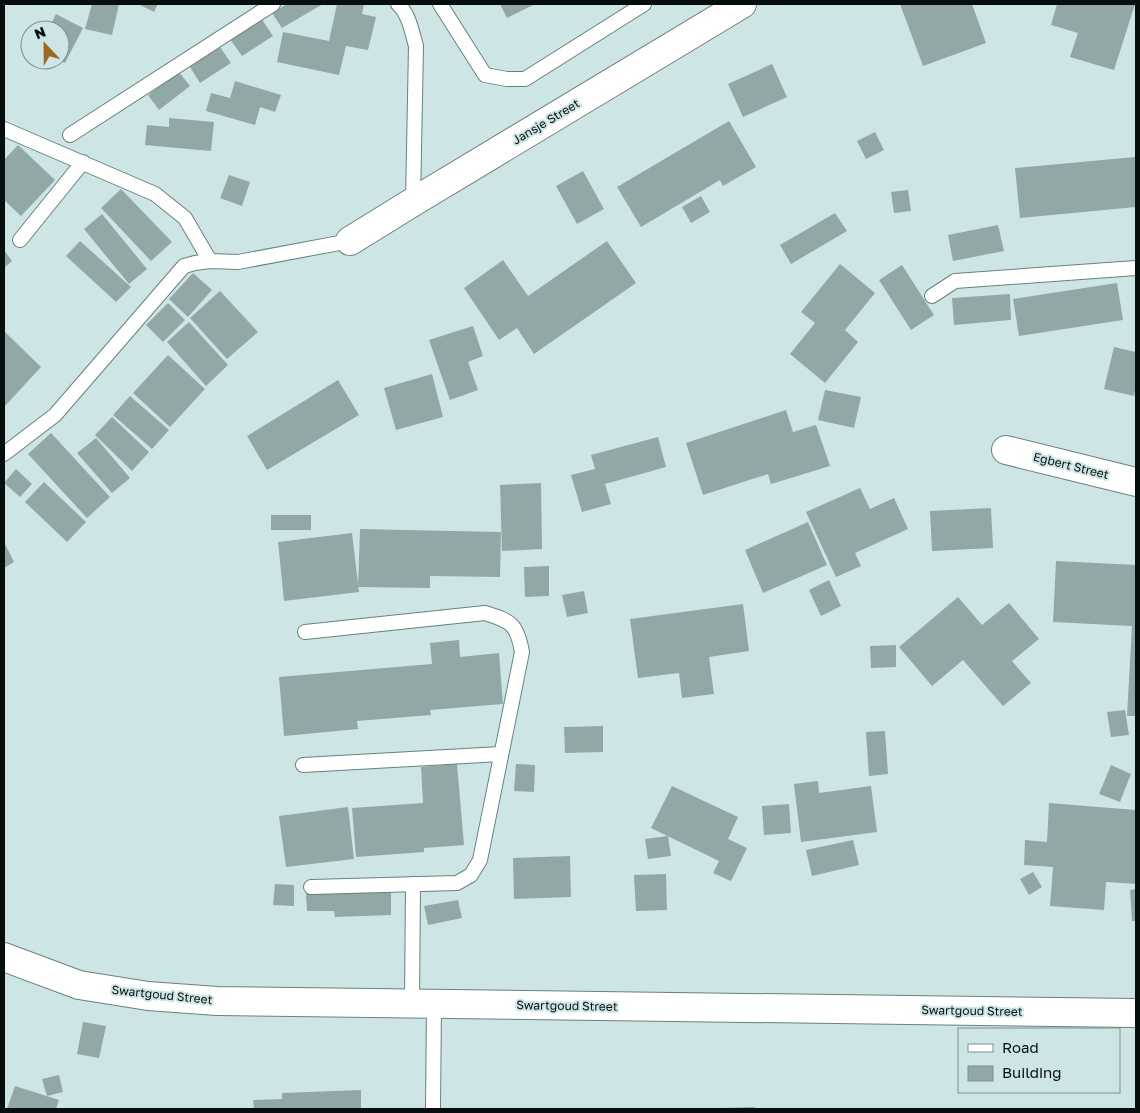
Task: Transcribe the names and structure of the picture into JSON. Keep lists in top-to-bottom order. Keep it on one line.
{"streets":{"street":["Jansje Street","Egbert Street","Swartgoud Street"]},"legend":["Road","Building"],"north":"top"}
